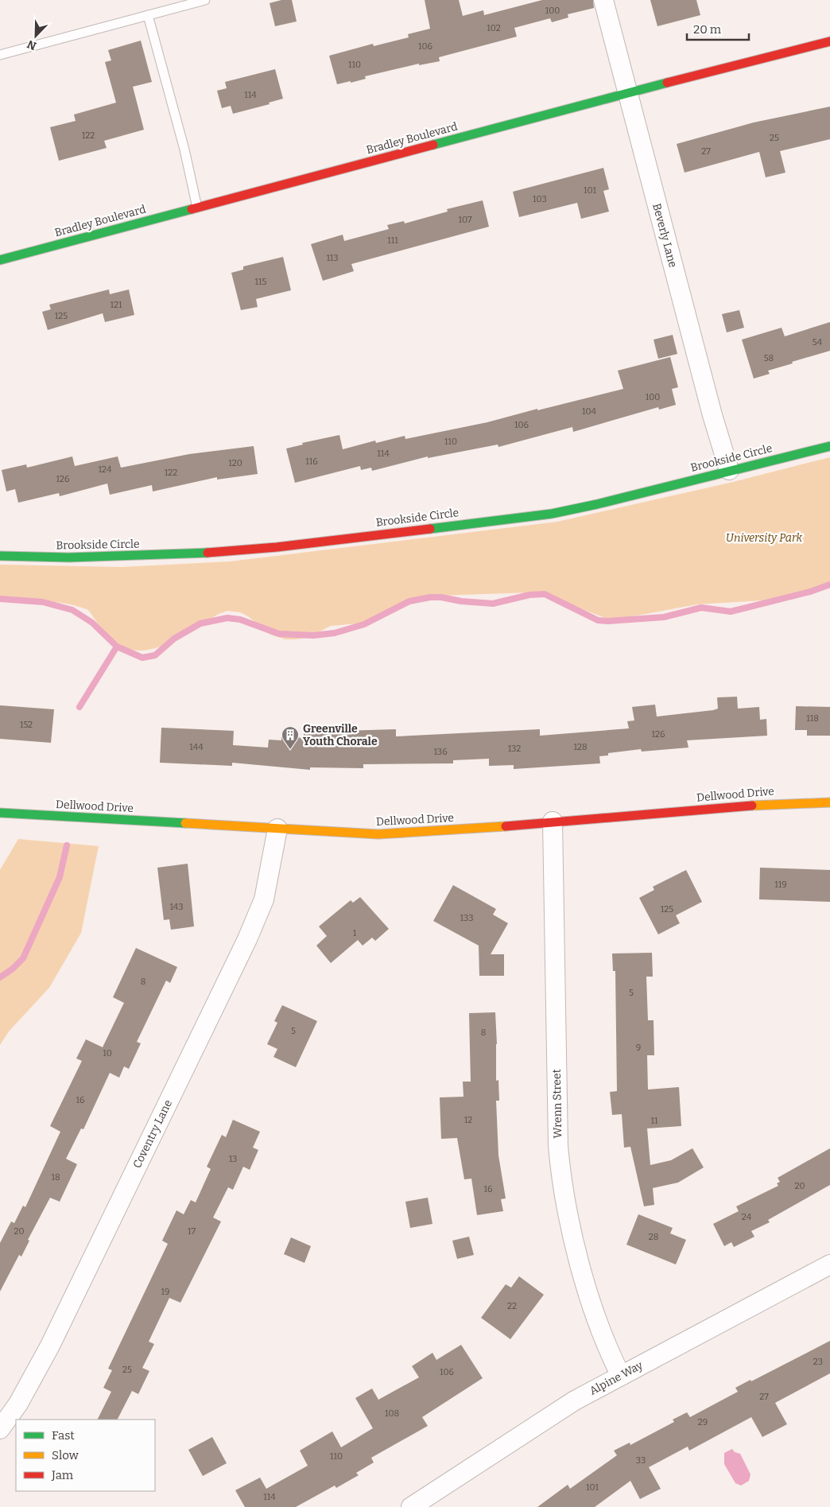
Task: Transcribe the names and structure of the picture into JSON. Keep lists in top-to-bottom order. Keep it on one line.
{"streets":{"street":["Bradley Boulevard","Beverly Lane","Brookside Circle","Dellwood Drive","Wrenn Street","Coventry Lane","Alpine Way"]},"crossings":[["Bradley Boulevard","Beverly Lane"],["Beverly Lane","Brookside Circle"],["Dellwood Drive","Wrenn Street"],["Dellwood Drive","Coventry Lane"],["Wrenn Street","Alpine Way"]],"parks":["University Park"],"places":{"building":["Greenville Youth Chorale"]},"house_numbers":["100","102","106","110","114","122","25","27","101","103","107","111","113","115","121","125","54","58","100","104","106","110","114","116","120","124","122","126","118","152","126","144","128","132","136","119","143","125","133","1","8","5","5","8","9","10","16","12","11","13","18","20","16","24","20","17","28","19","22","23","25","106","27","108","29","110","33","101","114"],"legend":["Fast","Slow","Jam"],"scale_bar":"20 m","north":"bottom left"}
